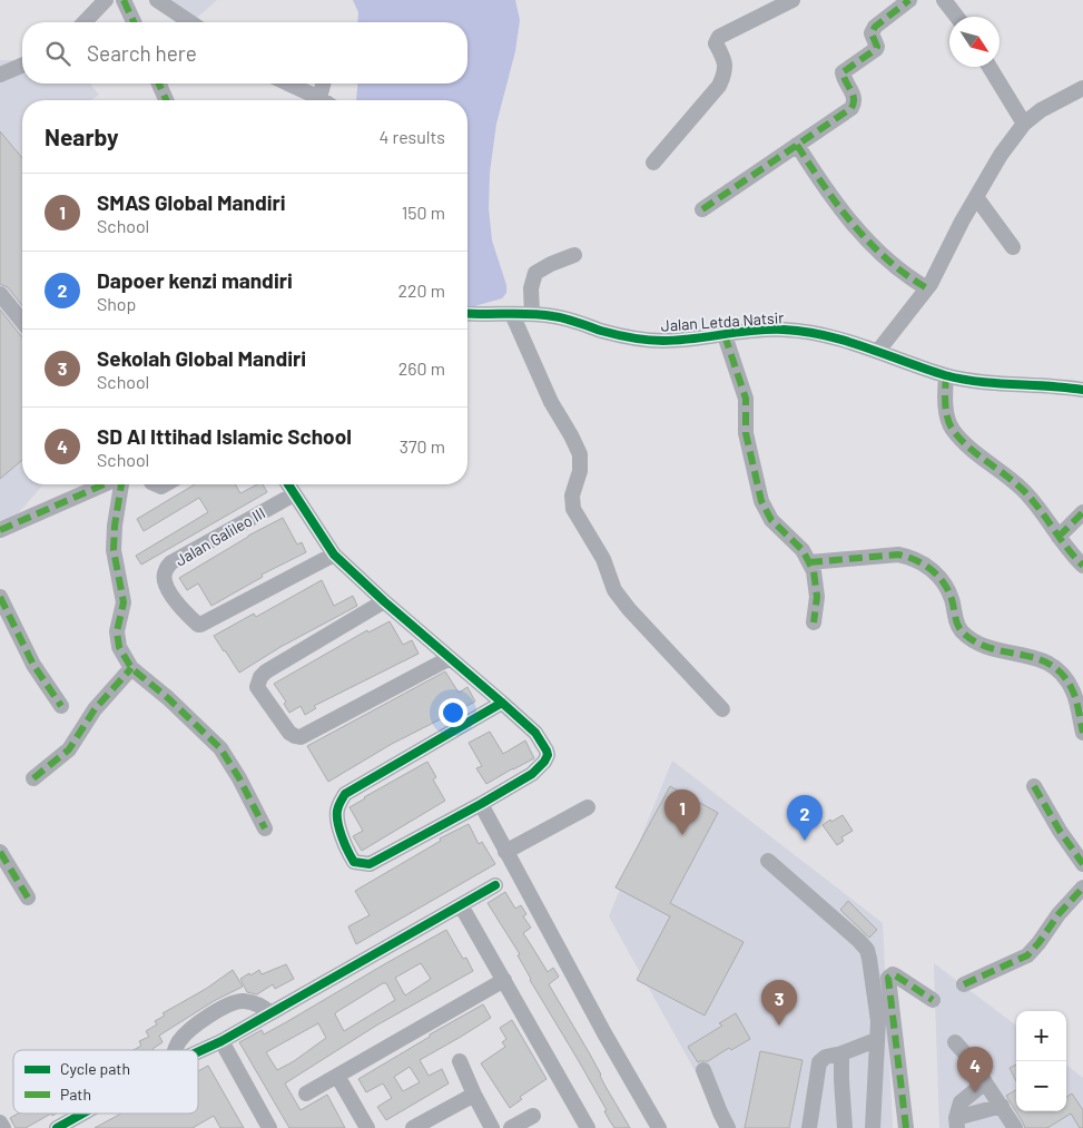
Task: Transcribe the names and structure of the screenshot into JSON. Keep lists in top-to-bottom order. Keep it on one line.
{"streets":{"street":["Jalan Letda Natsir","Jalan Galileo III"]},"legend":["Cycle path","Path"],"north":"bottom right","page":{"search":"Search here","heading":["Nearby","4 results"],"list":[{"mark":"1","name":"SMAS Global Mandiri","note":"School","value":"150 m"},{"mark":"2","name":"Dapoer kenzi mandiri","note":"Shop","value":"220 m"},{"mark":"3","name":"Sekolah Global Mandiri","note":"School","value":"260 m"},{"mark":"4","name":"SD Al Ittihad Islamic School","note":"School","value":"370 m"}],"pins":["1","2","3","4"],"map_buttons":["+","−"]}}
